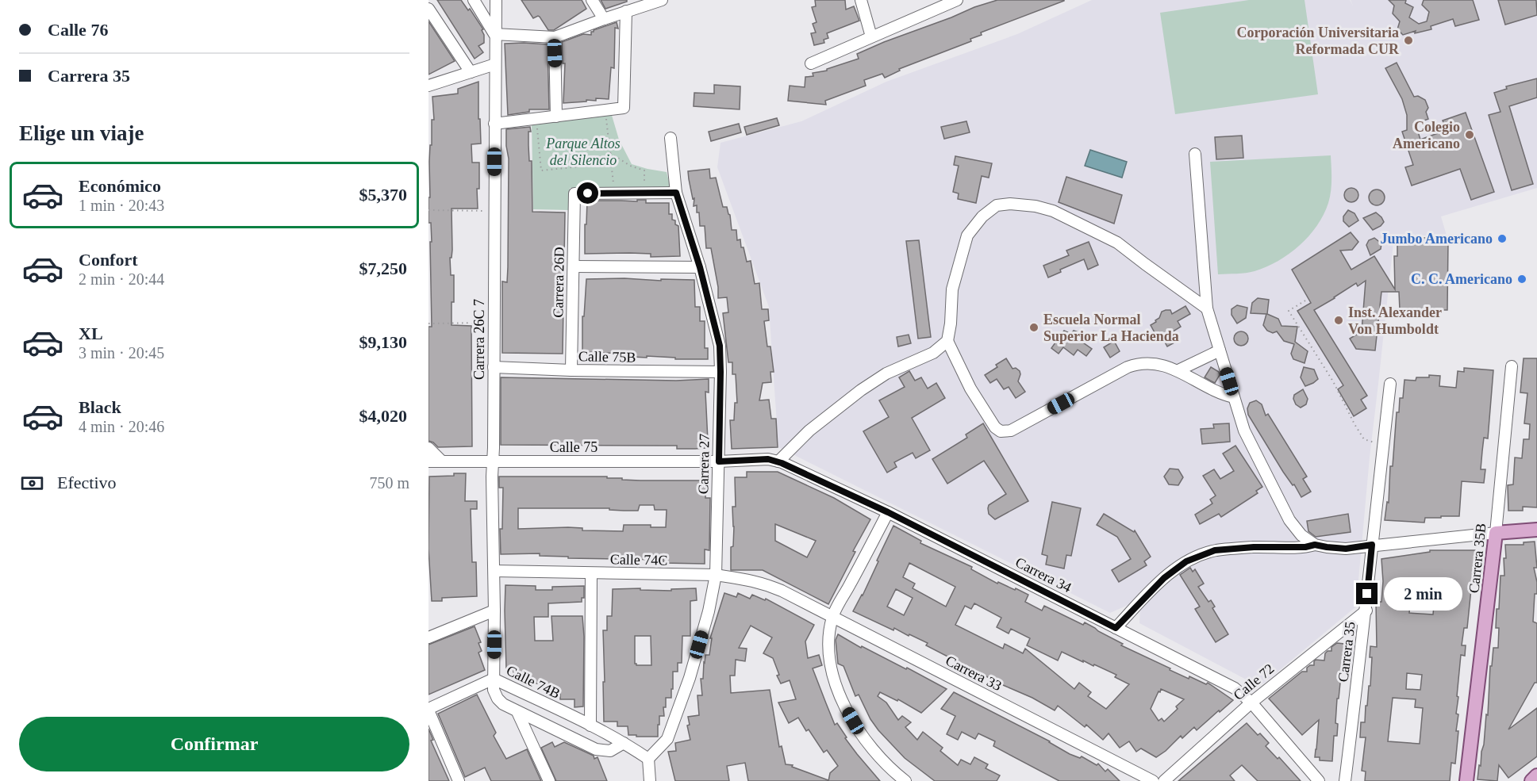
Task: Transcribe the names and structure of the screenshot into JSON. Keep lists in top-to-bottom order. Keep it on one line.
{"streets":{"main road":["Carrera 35B"],"street":["Carrera 26D","Carrera 26C 7","Calle 75B","Calle 75","Carrera 27","Calle 74C","Carrera 34","Carrera 35","Carrera 33","Calle 74B","Calle 72"]},"crossings":[["Carrera 26D","Calle 75B"],["Carrera 26C 7","Calle 75B"],["Carrera 26C 7","Calle 75"],["Carrera 26C 7","Calle 74C"],["Carrera 26C 7","Calle 74B"],["Calle 75B","Carrera 27"],["Calle 75","Carrera 27"],["Calle 75","Carrera 34"],["Carrera 27","Calle 74C"],["Carrera 27","Carrera 34"],["Carrera 27","Calle 74B"],["Calle 74C","Carrera 33"],["Carrera 34","Calle 72"],["Carrera 35","Calle 72"]],"parks":["Parque Altos del Silencio"],"places":["Corporación Universitaria Reformada CUR","Colegio Americano","Jumbo Americano","C. C. Americano","Inst. Alexander Von Humboldt","Escuela Normal Superior La Hacienda"],"page":{"banner":["Calle 76","Carrera 35"],"heading":"Elige un viaje","list":[{"name":"Económico","note":"1 min · 20:43","value":"$5,370"},{"name":"Confort","note":"2 min · 20:44","value":"$7,250"},{"name":"XL","note":"3 min · 20:45","value":"$9,130"},{"name":"Black","note":"4 min · 20:46","value":"$4,020"}],"pay":["Efectivo","750 m"],"bubble":"2 min","buttons":"Confirmar"}}
